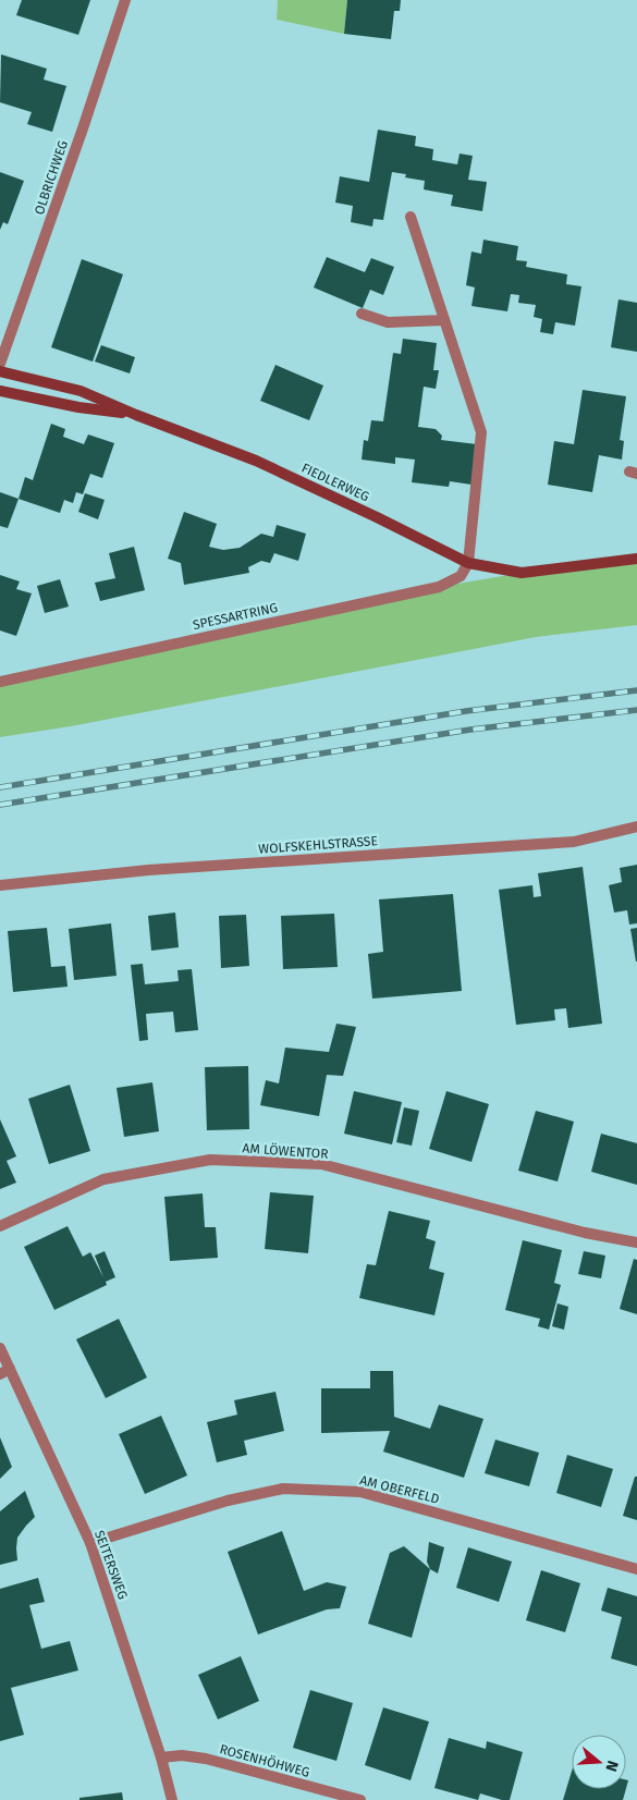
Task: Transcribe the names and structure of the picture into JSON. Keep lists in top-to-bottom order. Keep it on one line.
{"streets":{"main road":["FIEDLERWEG"],"street":["OLBRICHWEG","SPESSARTRING","WOLFSKEHLSTRASSE","AM LÖWENTOR","AM OBERFELD","SEITERSWEG","ROSENHÖHWEG"]},"crossings":[["FIEDLERWEG","SPESSARTRING"],["AM OBERFELD","SEITERSWEG"],["SEITERSWEG","ROSENHÖHWEG"]],"north":"right"}
